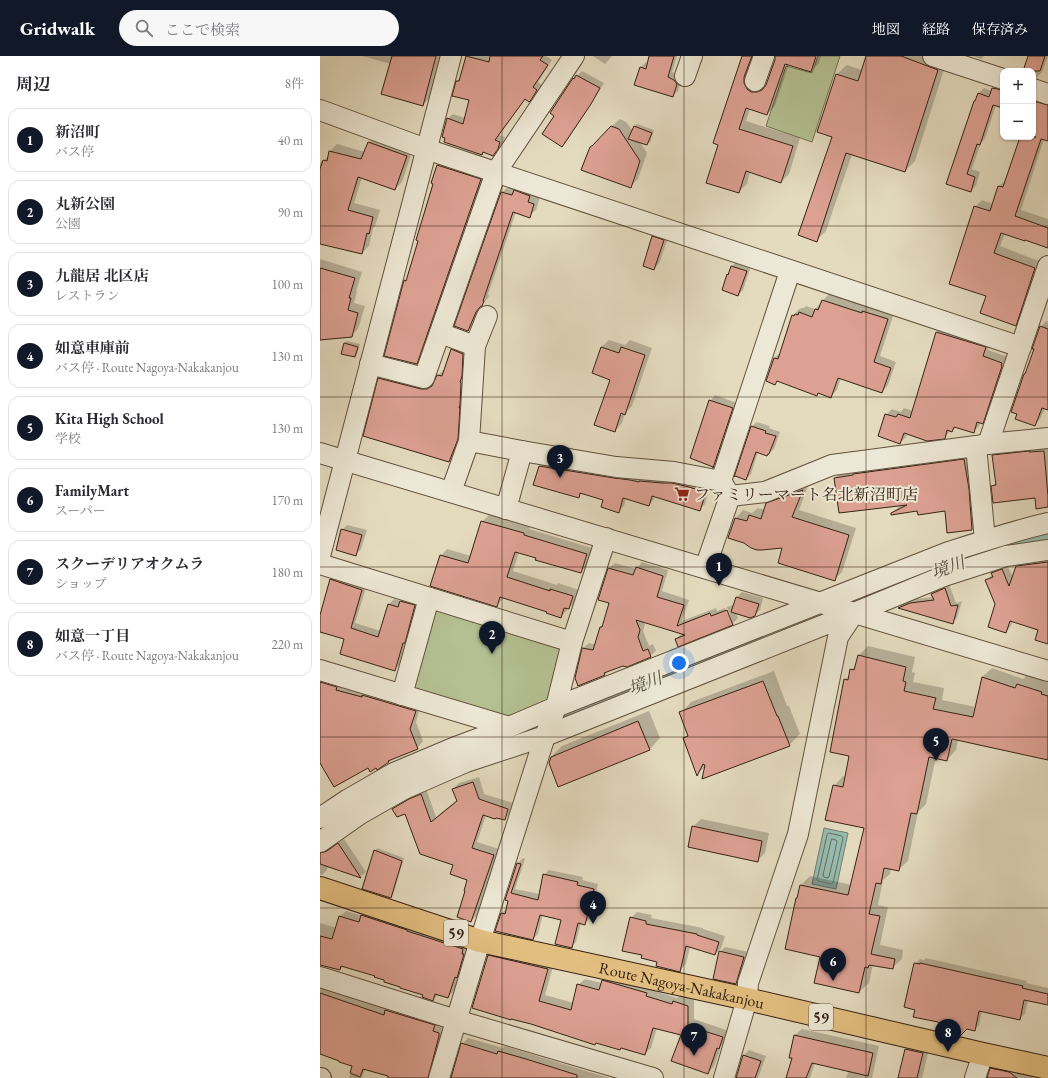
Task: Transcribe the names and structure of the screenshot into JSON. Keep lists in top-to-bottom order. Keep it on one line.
{"streets":{"main road":["59","Route Nagoya-Nakakanjou"]},"water":["境川"],"places":{"supermarket":["ファミリーマート名北新沼町店"]},"page":{"header":"Gridwalk","search":"ここで検索","nav":["地図","経路","保存済み"],"heading":["周辺","8件"],"map_buttons":["+","−"],"list":[{"mark":"1","name":"新沼町","note":"バス停","value":"40 m"},{"mark":"2","name":"丸新公園","note":"公園","value":"90 m"},{"mark":"3","name":"九龍居 北区店","note":"レストラン","value":"100 m"},{"mark":"4","name":"如意車庫前","note":"バス停 · Route Nagoya-Nakakanjou","value":"130 m"},{"mark":"5","name":"Kita High School","note":"学校","value":"130 m"},{"mark":"6","name":"FamilyMart","note":"スーパー","value":"170 m"},{"mark":"7","name":"スクーデリアオクムラ","note":"ショップ","value":"180 m"},{"mark":"8","name":"如意一丁目","note":"バス停 · Route Nagoya-Nakakanjou","value":"220 m"}],"pins":["3","1","2","5","4","6","8","7"]}}
